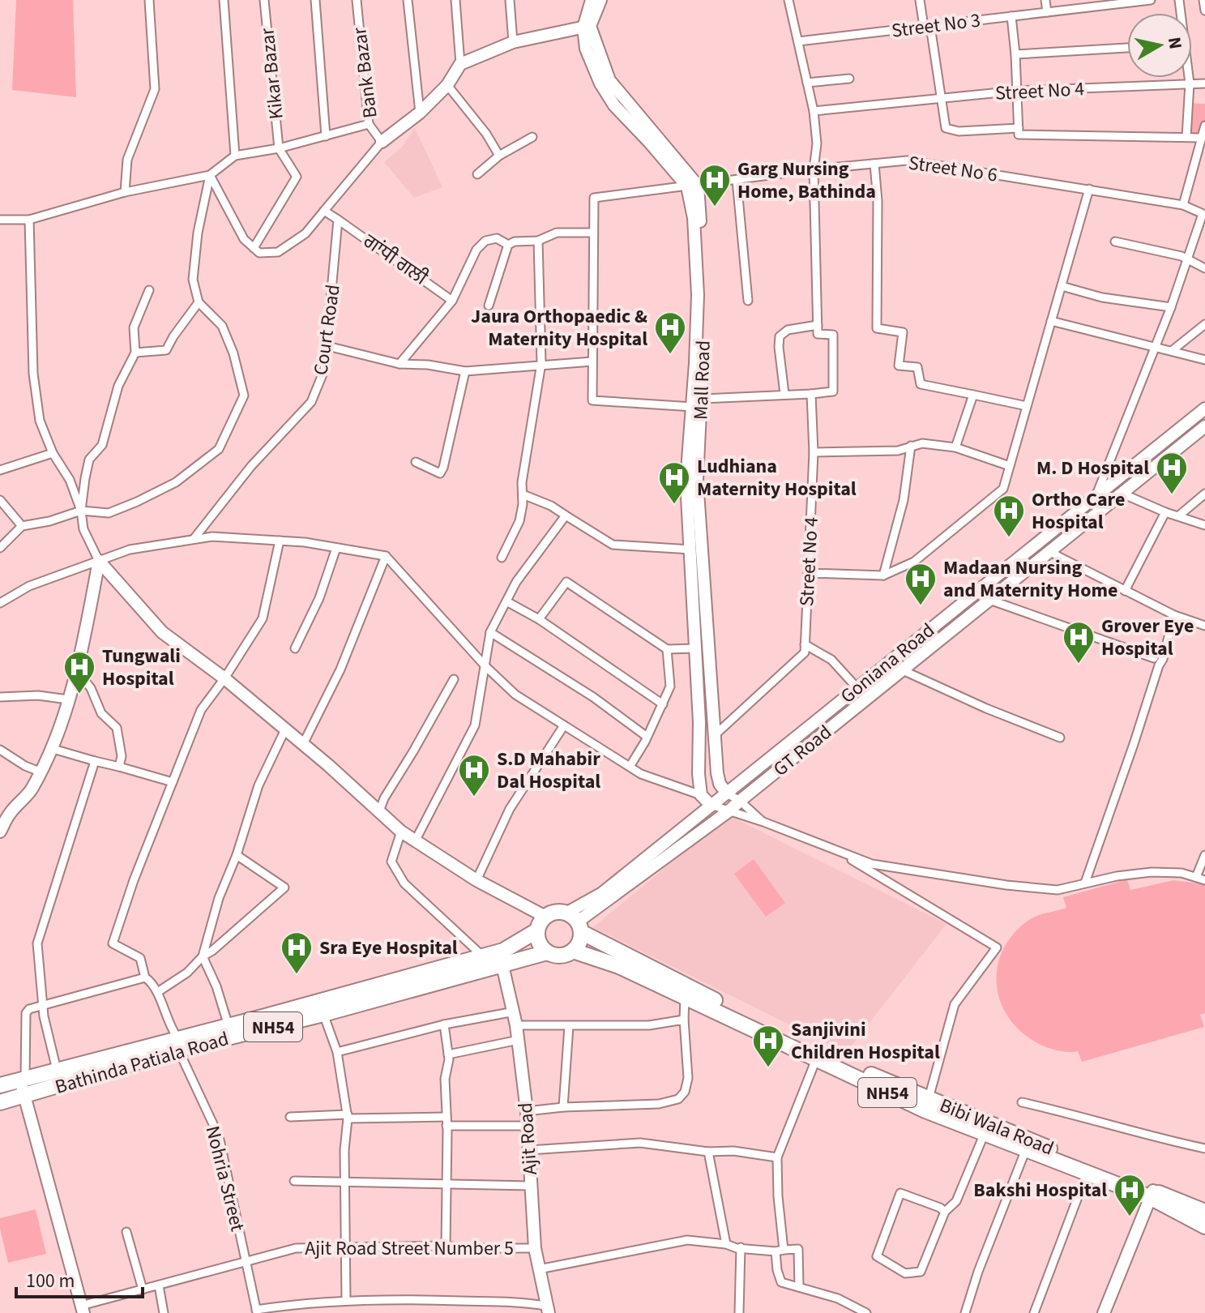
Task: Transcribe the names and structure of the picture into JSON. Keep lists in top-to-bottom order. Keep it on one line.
{"streets":{"highway":["NH54","Bathinda Patiala Road","Bibi Wala Road"],"main road":["Mall Road","Goniana Road","GT Road","Ajit Road"],"street":["Street No 3","Bank Bazar","Kikar Bazar","Street No 4","Street No 6","ਗਾਂਧੀ ਗਲੀ","Court Road","Nohria Street","Ajit Road Street Number 5"]},"crossings":[["Street No 6","Mall Road"],["ਗਾਂਧੀ ਗਲੀ","Court Road"],["Mall Road","Goniana Road"],["Goniana Road","GT Road"],["Goniana Road","NH54"],["Goniana Road","Bathinda Patiala Road"],["Goniana Road","Bibi Wala Road"],["GT Road","NH54"],["GT Road","Bathinda Patiala Road"],["GT Road","Bibi Wala Road"],["NH54","Bathinda Patiala Road"],["NH54","Bibi Wala Road"],["NH54","Nohria Street"],["Bathinda Patiala Road","Bibi Wala Road"],["Bathinda Patiala Road","Ajit Road"],["Bathinda Patiala Road","Nohria Street"],["Ajit Road","Ajit Road Street Number 5"],["Nohria Street","Ajit Road Street Number 5"]],"places":{"hospital":["Garg Nursing Home, Bathinda","Jaura Orthopaedic & Maternity Hospital","M. D Hospital","Ludhiana Maternity Hospital","Ortho Care Hospital","Madaan Nursing and Maternity Home","Grover Eye Hospital","Tungwali Hospital","S.D Mahabir Dal Hospital","Sra Eye Hospital","Sanjivini Children Hospital","Bakshi Hospital"]},"scale_bar":"100 m","north":"right"}
